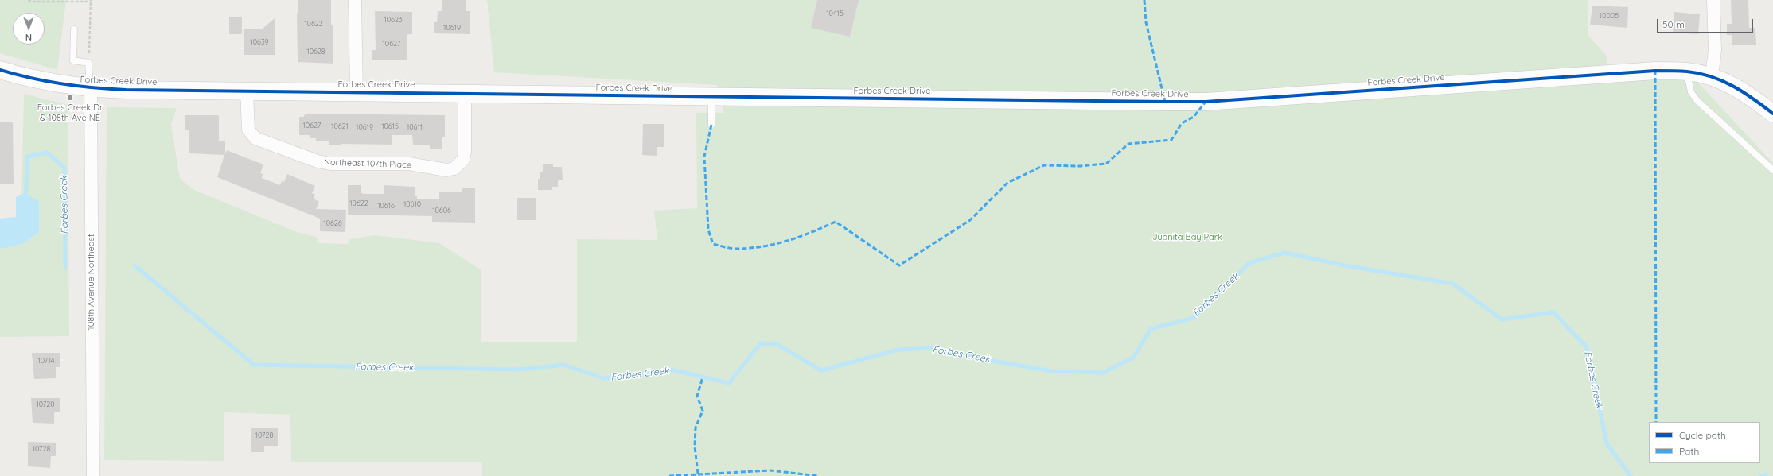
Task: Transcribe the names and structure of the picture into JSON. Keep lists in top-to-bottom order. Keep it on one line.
{"streets":{"street":["Forbes Creek Drive","Northeast 107th Place","108th Avenue Northeast"]},"crossings":[["Forbes Creek Drive","Northeast 107th Place"],["Forbes Creek Drive","108th Avenue Northeast"]],"water":["Forbes Creek"],"parks":["Juanita Bay Park"],"places":["Forbes Creek Dr & 108th Ave NE"],"house_numbers":["10415","10005","10623","10622","10619","10639","10627","10628","10627","10621","10615","10619","10611","10622","10610","10616","10606","10626","10714","10720","10728","10728"],"legend":["Cycle path","Path"],"scale_bar":"50 m","north":"bottom"}
